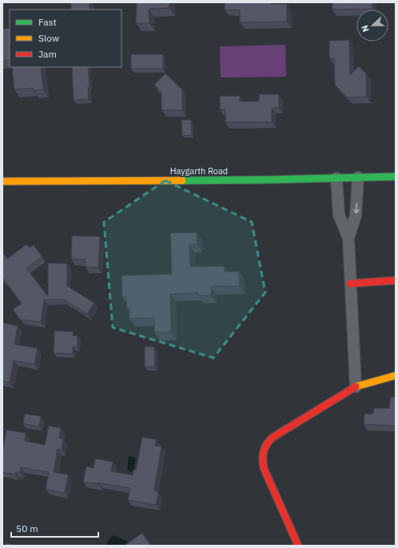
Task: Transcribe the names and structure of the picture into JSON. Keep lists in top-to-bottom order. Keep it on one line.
{"streets":{"street":["Haygarth Road"]},"legend":["Fast","Slow","Jam"],"scale_bar":"50 m","north":"left"}
